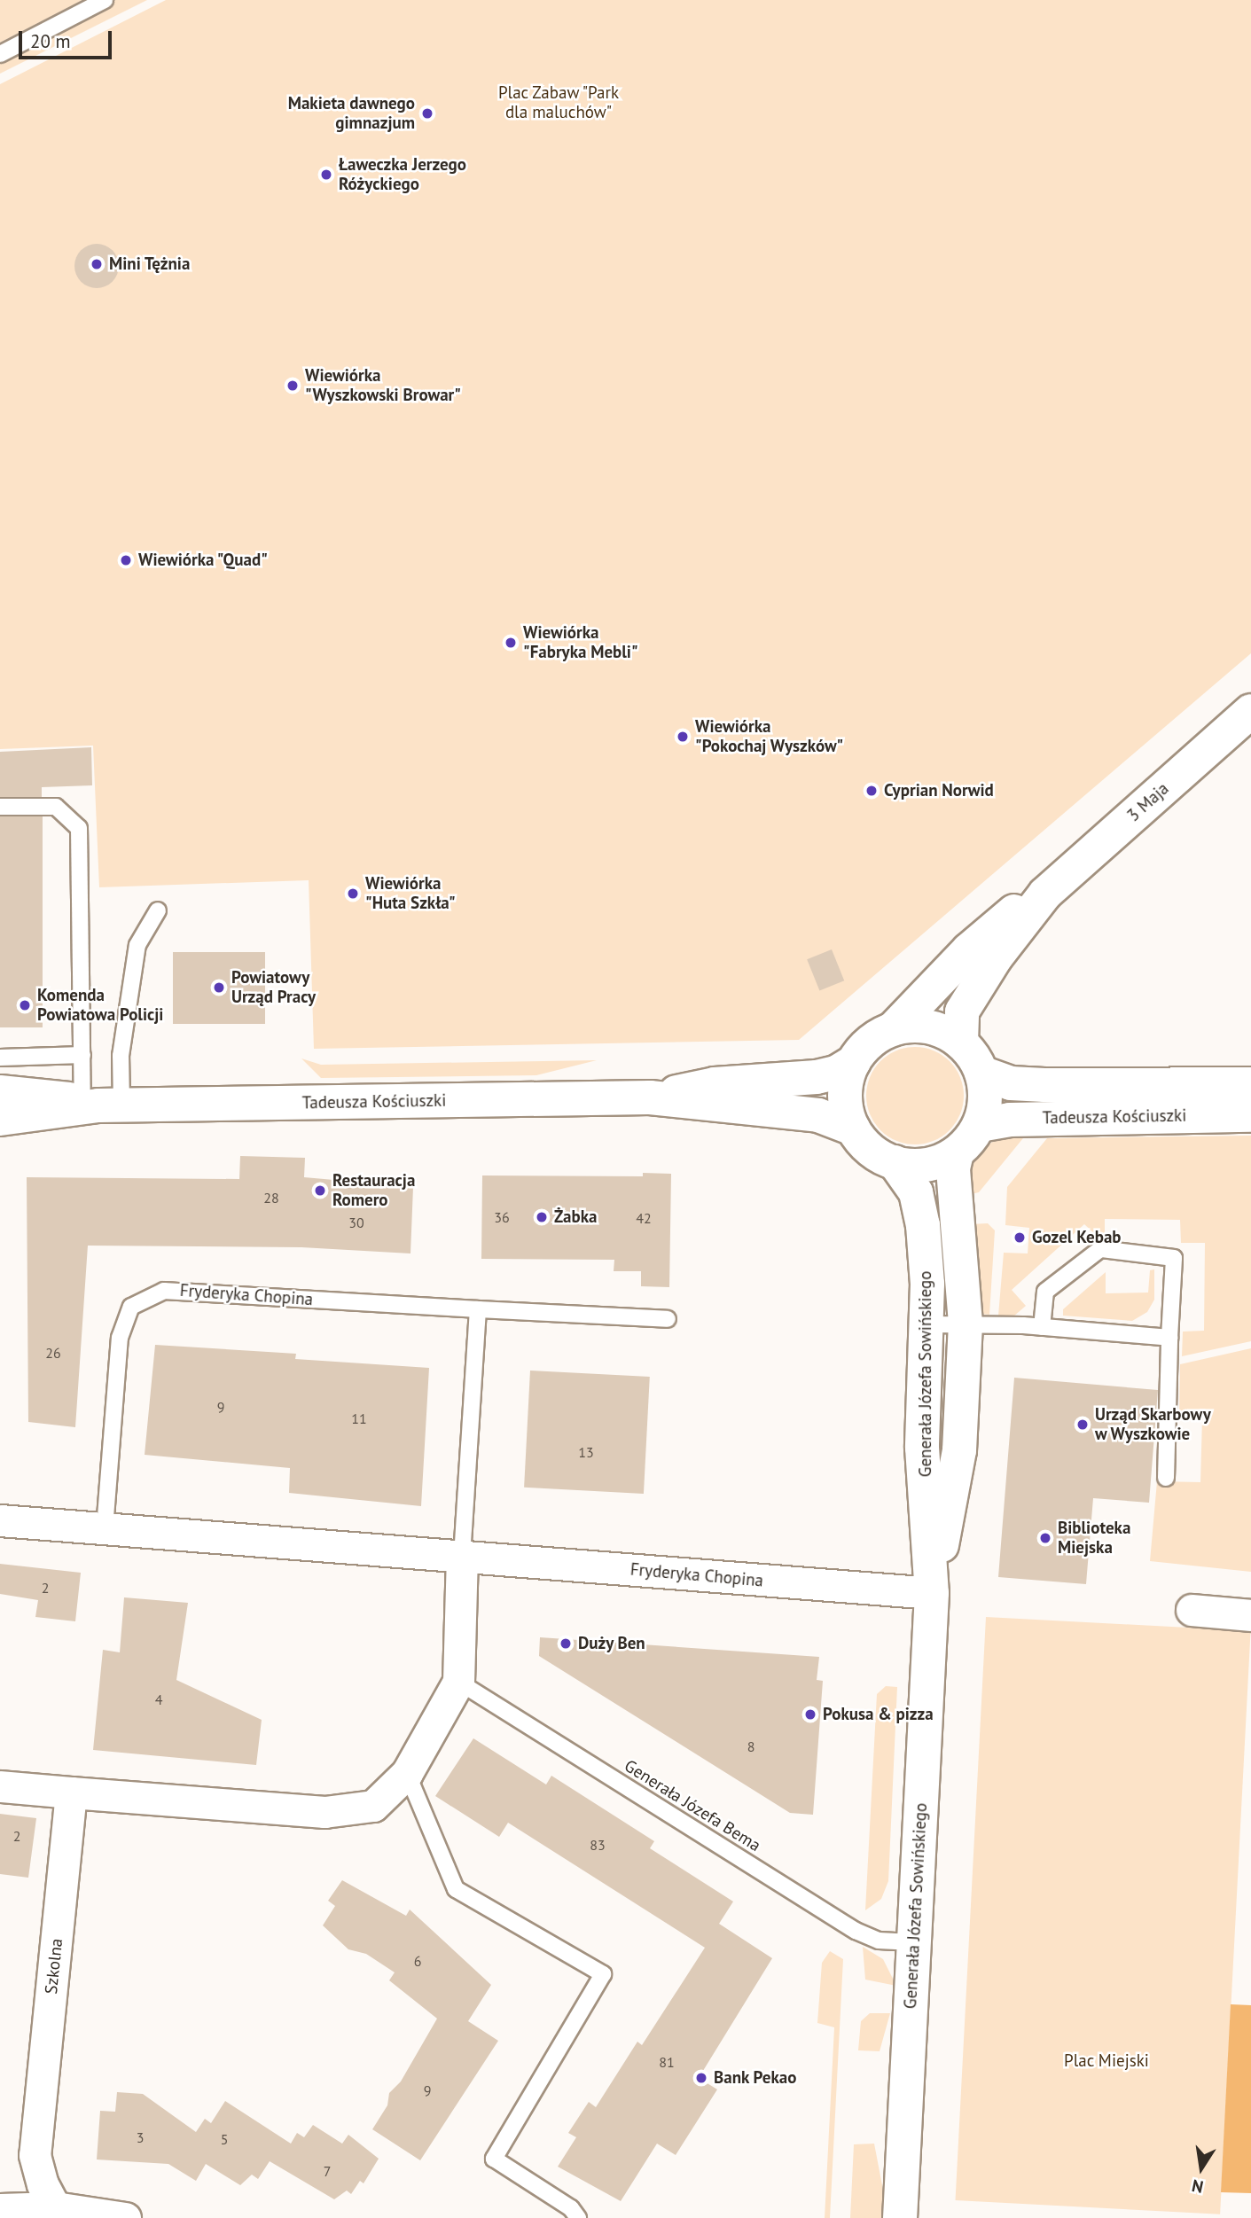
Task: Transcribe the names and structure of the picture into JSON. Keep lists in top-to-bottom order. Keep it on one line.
{"streets":{"street":["3 Maja","Tadeusza Kościuszki","Fryderyka Chopina","Generała Józefa Sowińskiego","Szkolna"],"lane":["Generała Józefa Bema"]},"crossings":[["3 Maja","Tadeusza Kościuszki"],["3 Maja","Generała Józefa Sowińskiego"],["Tadeusza Kościuszki","Generała Józefa Sowińskiego"],["Fryderyka Chopina","Generała Józefa Sowińskiego"],["Generała Józefa Sowińskiego","Generała Józefa Bema"]],"parks":["Plac Zabaw \"Park dla maluchów\"","Plac Miejski"],"places":["Makieta dawnego gimnazjum","Ławeczka Jerzego Różyckiego","Mini Tężnia","Wiewiórka \"Wyszkowski Browar\"","Wiewiórka \"Quad\"","Wiewiórka \"Fabryka Mebli\"","Wiewiórka \"Pokochaj Wyszków\"","Cyprian Norwid","Wiewiórka \"Huta Szkła\"","Powiatowy Urząd Pracy","Komenda Powiatowa Policji","Restauracja Romero","Żabka","Gozel Kebab","Urząd Skarbowy w Wyszkowie","Biblioteka Miejska","Duży Ben","Pokusa & pizza","Bank Pekao"],"house_numbers":["28","36","42","30","26","9","11","13","2","4","8","2","83","6","81","9","3","5","7"],"scale_bar":"20 m","north":"bottom"}
